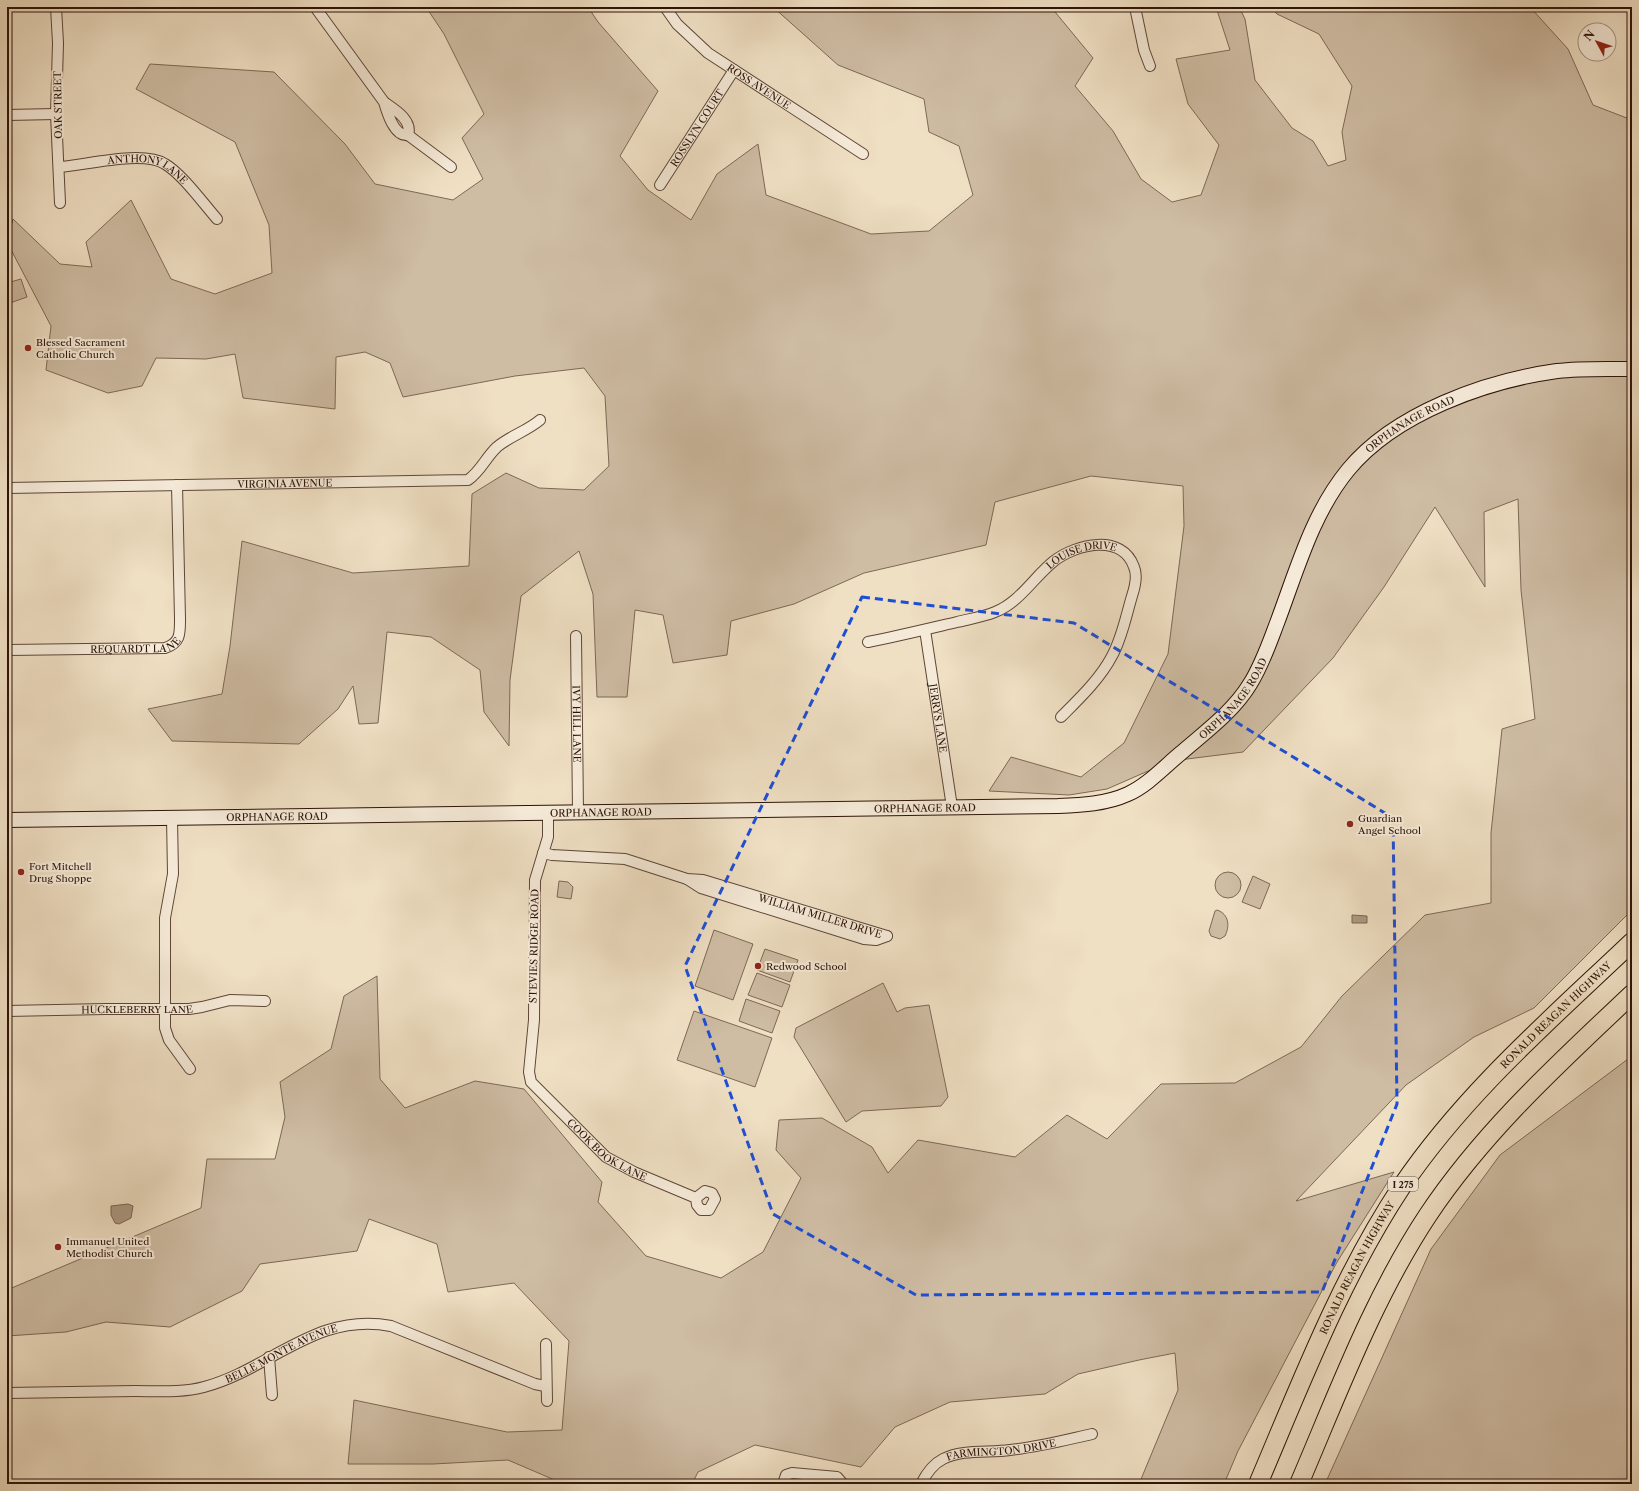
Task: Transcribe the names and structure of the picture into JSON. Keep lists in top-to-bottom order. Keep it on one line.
{"streets":{"highway":["RONALD REAGAN HIGHWAY","I 275"],"main road":["ORPHANAGE ROAD"],"street":["ROSS AVENUE","OAK STREET","ROSSLYN COURT","ANTHONY LANE","VIRGINIA AVENUE","LOUISE DRIVE","REQUARDT LANE","JERRYS LANE","IVY HILL LANE","WILLIAM MILLER DRIVE","STEVIES RIDGE ROAD","HUCKLEBERRY LANE","COOK BOOK LANE","BELLE MONTE AVENUE","FARMINGTON DRIVE"]},"crossings":[["ROSS AVENUE","ROSSLYN COURT"],["OAK STREET","ANTHONY LANE"],["ORPHANAGE ROAD","JERRYS LANE"],["ORPHANAGE ROAD","IVY HILL LANE"],["ORPHANAGE ROAD","STEVIES RIDGE ROAD"],["VIRGINIA AVENUE","REQUARDT LANE"],["LOUISE DRIVE","JERRYS LANE"],["WILLIAM MILLER DRIVE","STEVIES RIDGE ROAD"],["STEVIES RIDGE ROAD","COOK BOOK LANE"]],"places":["Blessed Sacrament Catholic Church","Guardian Angel School","Fort Mitchell Drug Shoppe","Redwood School","Immanuel United Methodist Church"],"north":"top left"}
